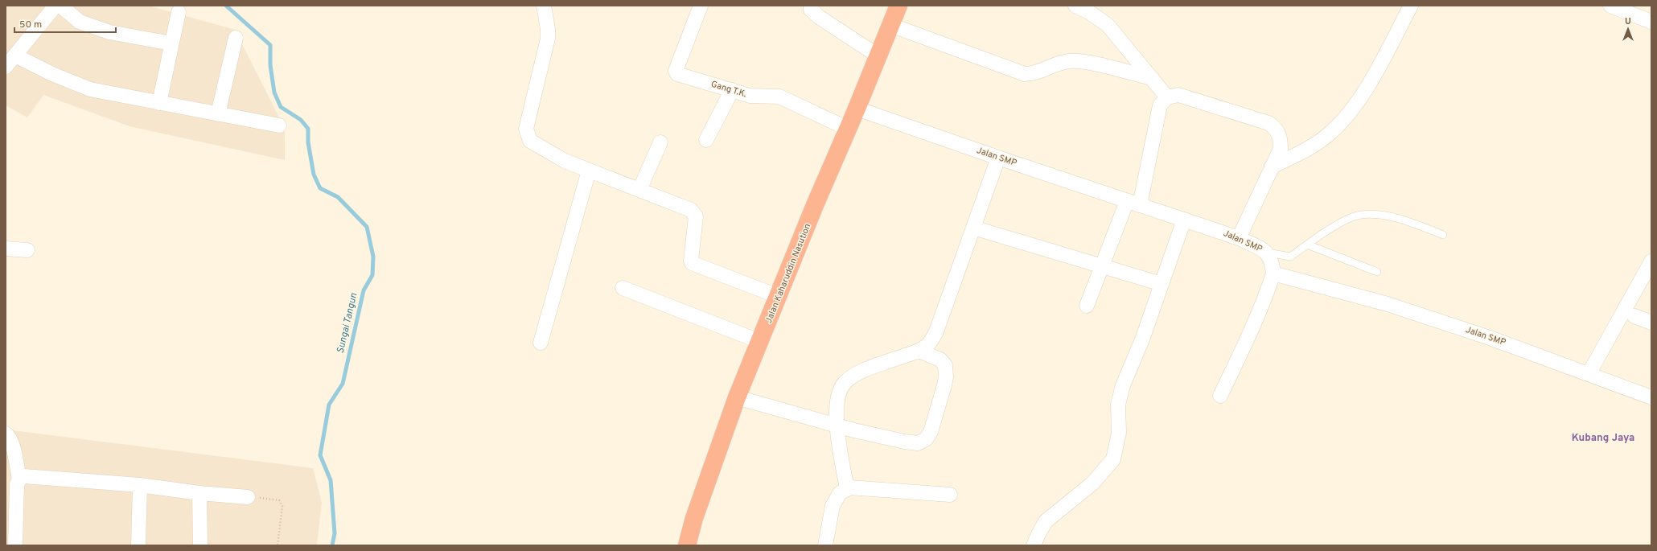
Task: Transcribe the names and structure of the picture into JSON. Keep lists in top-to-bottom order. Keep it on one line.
{"streets":{"highway":["Jalan Kaharuddin Nasution"],"street":["Gang T.K.","Jalan SMP"]},"crossings":[["Gang T.K.","Jalan Kaharuddin Nasution"],["Jalan SMP","Jalan Kaharuddin Nasution"]],"districts":["Kubang Jaya"],"water":["Sungai Tangun"],"scale_bar":"50 m","north":"top"}
